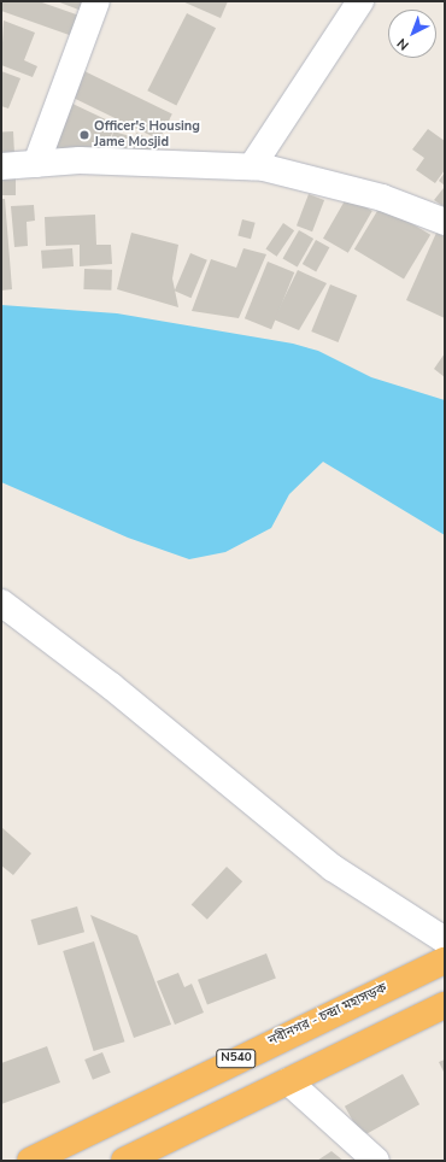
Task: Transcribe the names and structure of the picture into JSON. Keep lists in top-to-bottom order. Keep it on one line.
{"streets":{"highway":["নবীনগর - চন্দ্রা মহাসড়ক","N540"]},"places":["Officer's Housing Jame Mosjid"],"north":"bottom left"}
